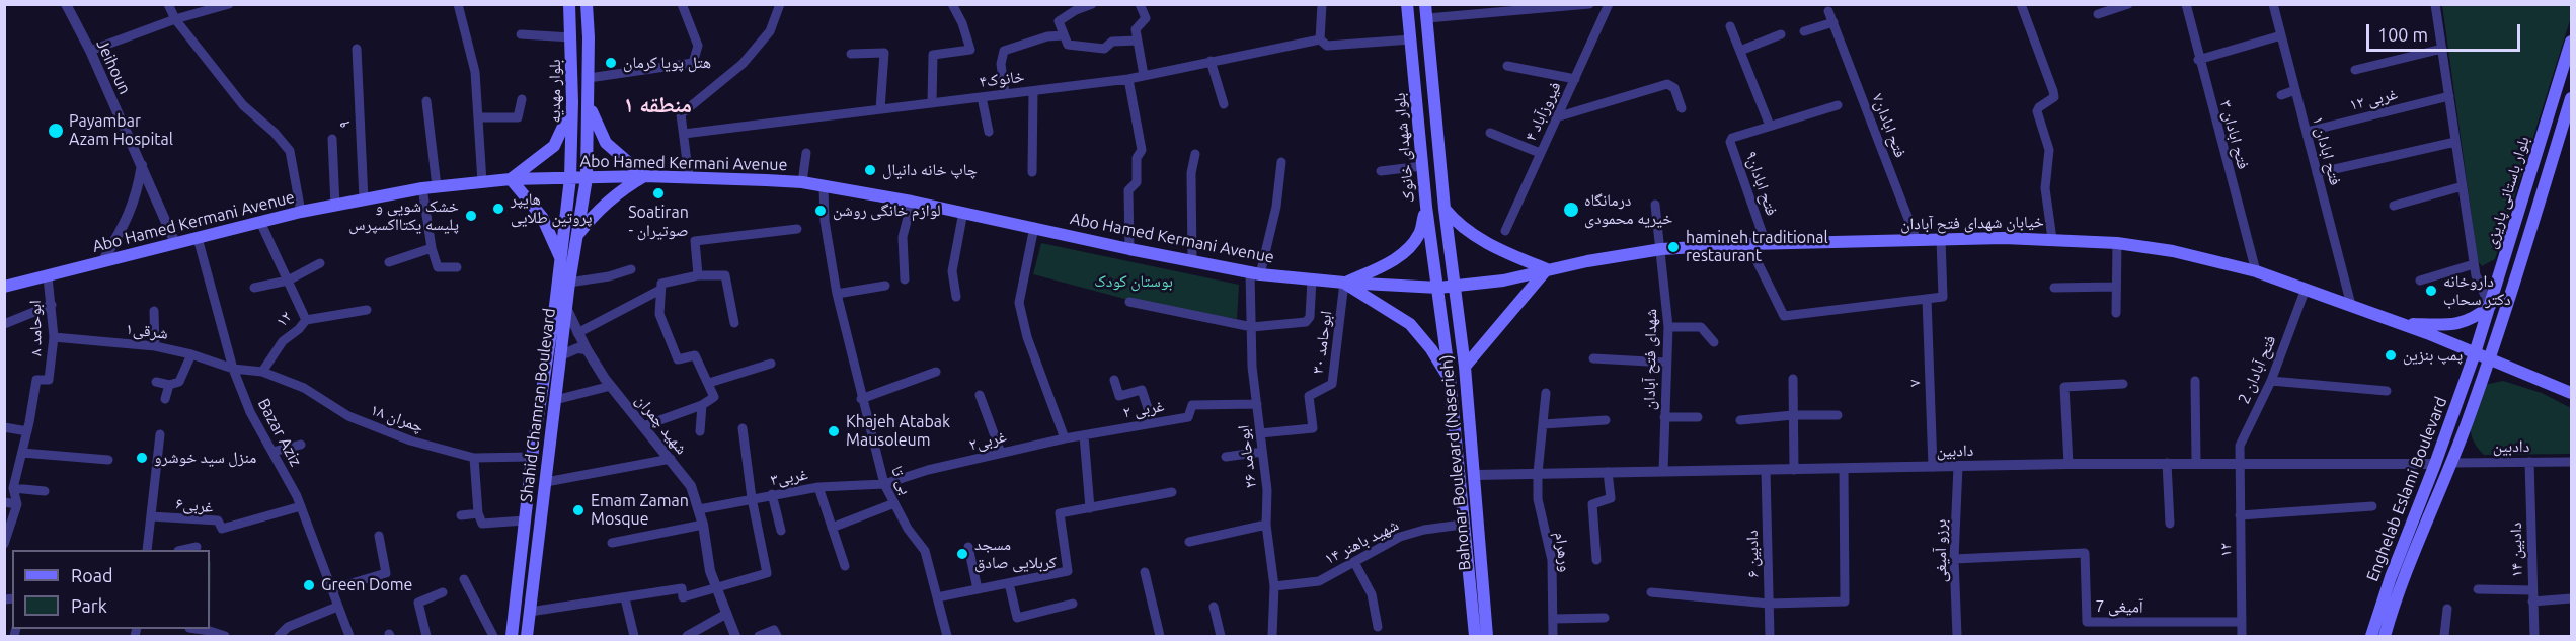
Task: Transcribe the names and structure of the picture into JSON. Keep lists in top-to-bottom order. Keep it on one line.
{"streets":{"main road":["بلوار مهدیه","بلوار شهدای خانوک","Abo Hamed Kermani Avenue","بلوار باستانی پاریزی","خیابان شهدای فتح آبادان","Shahid Chamran Boulevard","Bahonar Boulevard (Naserieh)","Enghelab Eslami Boulevard"],"street":["Jeihoun","خانوک۴","غربی ۱۲","فیروزآباد ۴","۹","فتح ابادان۷","فتح ابادان ۳","فتح ابادان ۱","فتح ابادان۹","۱۲","ابوحامد ۸","شرقی۱","ابوحامد ۳۰","شهدای فتح آبادان","فتح آبادان 2","۷","۲ غربی","چمران ۱۸","شهید چمران","Bazar Aziz","غربی۲","دادبین","ابوحامد ۲۶","غربی۳","بی تا","غربی۶","شهید باهنر ۱۴","دادبین ۱۴","برزو آمیغی","ورهرام","دادبین ۶","آمیغی 7"]},"crossings":[["Jeihoun","Abo Hamed Kermani Avenue"],["بلوار مهدیه","Abo Hamed Kermani Avenue"],["بلوار مهدیه","Shahid Chamran Boulevard"],["غربی ۱۲","فتح ابادان ۱"],["۹","Abo Hamed Kermani Avenue"],["فتح ابادان۷","خیابان شهدای فتح آبادان"],["فتح ابادان ۳","خیابان شهدای فتح آبادان"],["بلوار شهدای خانوک","Abo Hamed Kermani Avenue"],["بلوار شهدای خانوک","خیابان شهدای فتح آبادان"],["بلوار شهدای خانوک","Bahonar Boulevard (Naserieh)"],["فتح ابادان ۱","خیابان شهدای فتح آبادان"],["Abo Hamed Kermani Avenue","خیابان شهدای فتح آبادان"],["Abo Hamed Kermani Avenue","۱۲"],["Abo Hamed Kermani Avenue","ابوحامد ۸"],["Abo Hamed Kermani Avenue","ابوحامد ۳۰"],["Abo Hamed Kermani Avenue","Shahid Chamran Boulevard"],["Abo Hamed Kermani Avenue","Bazar Aziz"],["Abo Hamed Kermani Avenue","ابوحامد ۲۶"],["Abo Hamed Kermani Avenue","Bahonar Boulevard (Naserieh)"],["Abo Hamed Kermani Avenue","بی تا"],["فتح ابادان۹","خیابان شهدای فتح آبادان"],["بلوار باستانی پاریزی","خیابان شهدای فتح آبادان"],["بلوار باستانی پاریزی","Enghelab Eslami Boulevard"],["خیابان شهدای فتح آبادان","شهدای فتح آبادان"],["خیابان شهدای فتح آبادان","فتح آبادان 2"],["خیابان شهدای فتح آبادان","Bahonar Boulevard (Naserieh)"],["خیابان شهدای فتح آبادان","Enghelab Eslami Boulevard"],["۱۲","فتح آبادان 2"],["۱۲","چمران ۱۸"],["۱۲","دادبین"],["۱۲","آمیغی 7"],["ابوحامد ۸","شرقی۱"],["شرقی۱","Bazar Aziz"],["ابوحامد ۳۰","ابوحامد ۲۶"],["شهدای فتح آبادان","دادبین"],["فتح آبادان 2","دادبین"],["۷","دادبین"],["Shahid Chamran Boulevard","چمران ۱۸"],["Shahid Chamran Boulevard","شهید چمران"],["۲ غربی","غربی۲"],["۲ غربی","ابوحامد ۲۶"],["شهید چمران","غربی۳"],["Bazar Aziz","غربی۶"],["غربی۲","غربی۳"],["غربی۲","بی تا"],["دادبین","Bahonar Boulevard (Naserieh)"],["دادبین","Enghelab Eslami Boulevard"],["دادبین","دادبین ۱۴"],["دادبین","برزو آمیغی"],["دادبین","ورهرام"],["دادبین","دادبین ۶"],["ابوحامد ۲۶","شهید باهنر ۱۴"],["Bahonar Boulevard (Naserieh)","شهید باهنر ۱۴"],["غربی۳","بی تا"],["برزو آمیغی","آمیغی 7"]],"districts":["منطقه ۱"],"parks":["بوستان کودک"],"places":["هتل پویا کرمان","Payambar Azam Hospital","چاپ خانه دانیال","Soatiran - صوتیران","هایپر پروتین طلایی","درمانگاه خیریه محمودی","لوازم خانگی روشن","خشک شویی و پلیسه یکتااکسپرس","hamineh traditional restaurant","داروخانه دکتر سحاب","پمپ بنزین","Khajeh Atabak Mausoleum","منزل سید خوشرو","Emam Zaman Mosque","مسجد کربلایی صادق","Green Dome"],"legend":["Road","Park"],"scale_bar":"100 m"}
